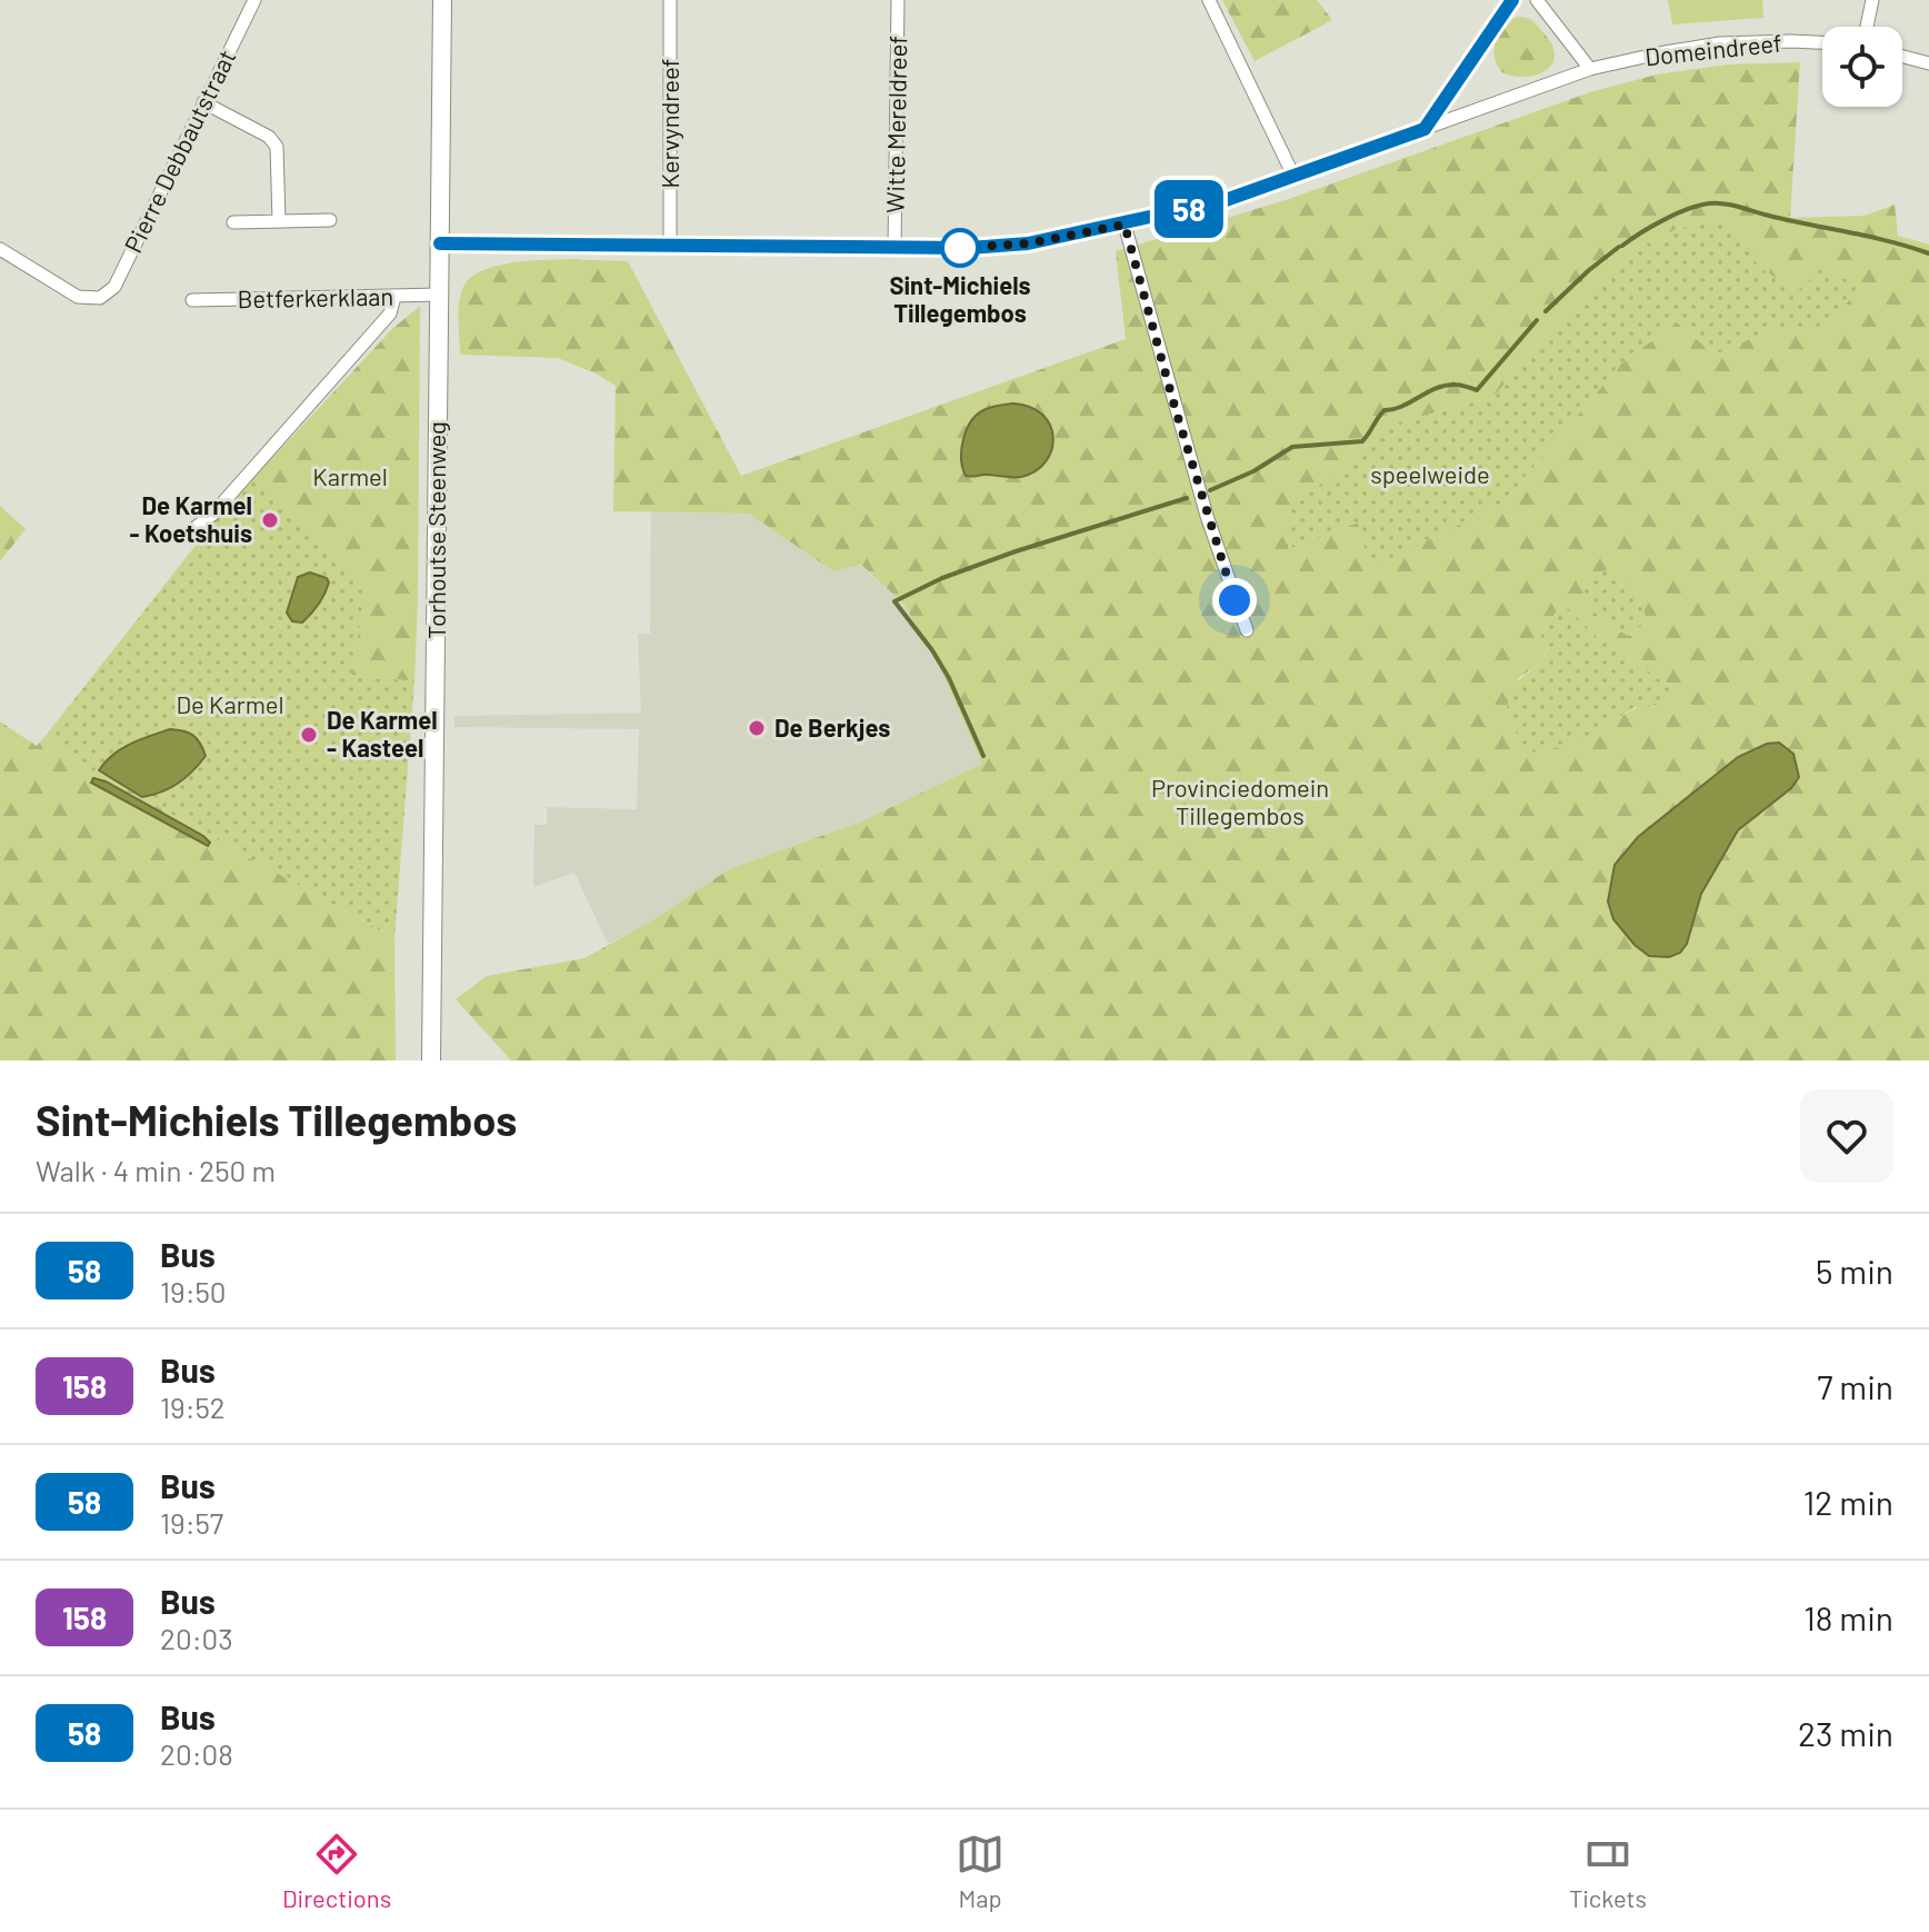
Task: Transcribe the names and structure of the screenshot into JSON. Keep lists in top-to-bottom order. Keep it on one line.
{"streets":{"main road":["Torhoutse Steenweg"],"street":["Domeindreef","Kervyndreef","Witte Mereldreef","Pierre Debbautstraat","Betferkerklaan"]},"crossings":[["Domeindreef","Kervyndreef"],["Domeindreef","Witte Mereldreef"],["Domeindreef","Torhoutse Steenweg"],["Betferkerklaan","Torhoutse Steenweg"]],"parks":["speelweide","Karmel","De Karmel","Provinciedomein Tillegembos"],"places":["Sint-Michiels Tillegembos","De Karmel - Koetshuis","De Berkjes","De Karmel - Kasteel"],"lines":["bus line 58"],"page":{"on_map":"58","heading":["Sint-Michiels Tillegembos","Walk · 4 min · 250 m"],"list":[{"mark":"58","name":"Bus","note":"19:50","value":"5 min"},{"mark":"158","name":"Bus","note":"19:52","value":"7 min"},{"mark":"58","name":"Bus","note":"19:57","value":"12 min"},{"mark":"158","name":"Bus","note":"20:03","value":"18 min"},{"mark":"58","name":"Bus","note":"20:08","value":"23 min"}],"tabs":["Directions","Map","Tickets"]}}
